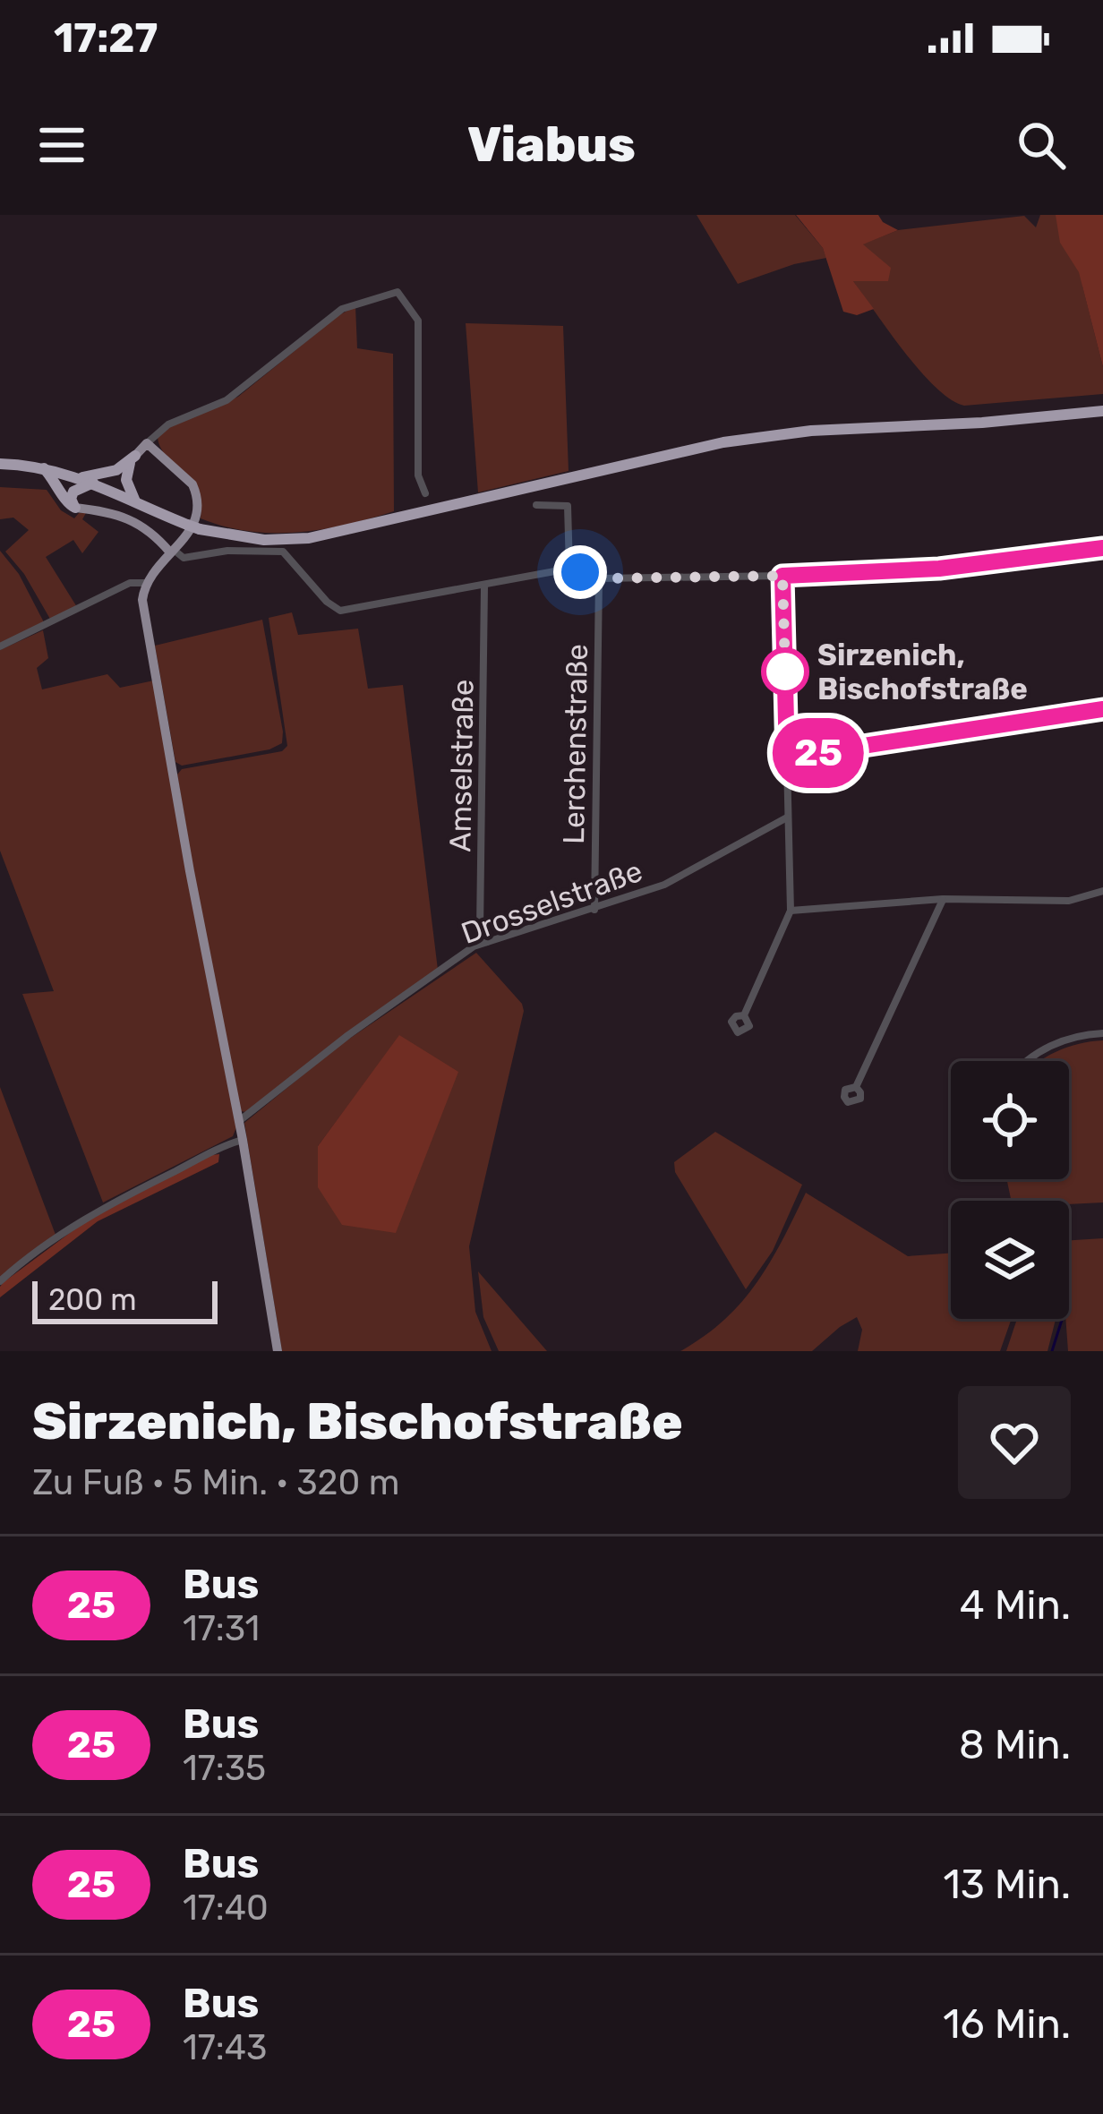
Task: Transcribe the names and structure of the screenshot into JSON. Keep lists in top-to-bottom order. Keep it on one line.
{"streets":{"street":["Lerchenstraße","Amselstraße","Drosselstraße"]},"crossings":[["Lerchenstraße","Drosselstraße"],["Amselstraße","Drosselstraße"]],"places":["Sirzenich, Bischofstraße"],"lines":["bus line 25"],"scale_bar":"200 m","page":{"status":"17:27","header":"Viabus","on_map":"25","scale":"200 m","heading":["Sirzenich, Bischofstraße","Zu Fuß · 5 Min. · 320 m"],"list":[{"mark":"25","name":"Bus","note":"17:31","value":"4 Min."},{"mark":"25","name":"Bus","note":"17:35","value":"8 Min."},{"mark":"25","name":"Bus","note":"17:40","value":"13 Min."},{"mark":"25","name":"Bus","note":"17:43","value":"16 Min."}]}}
